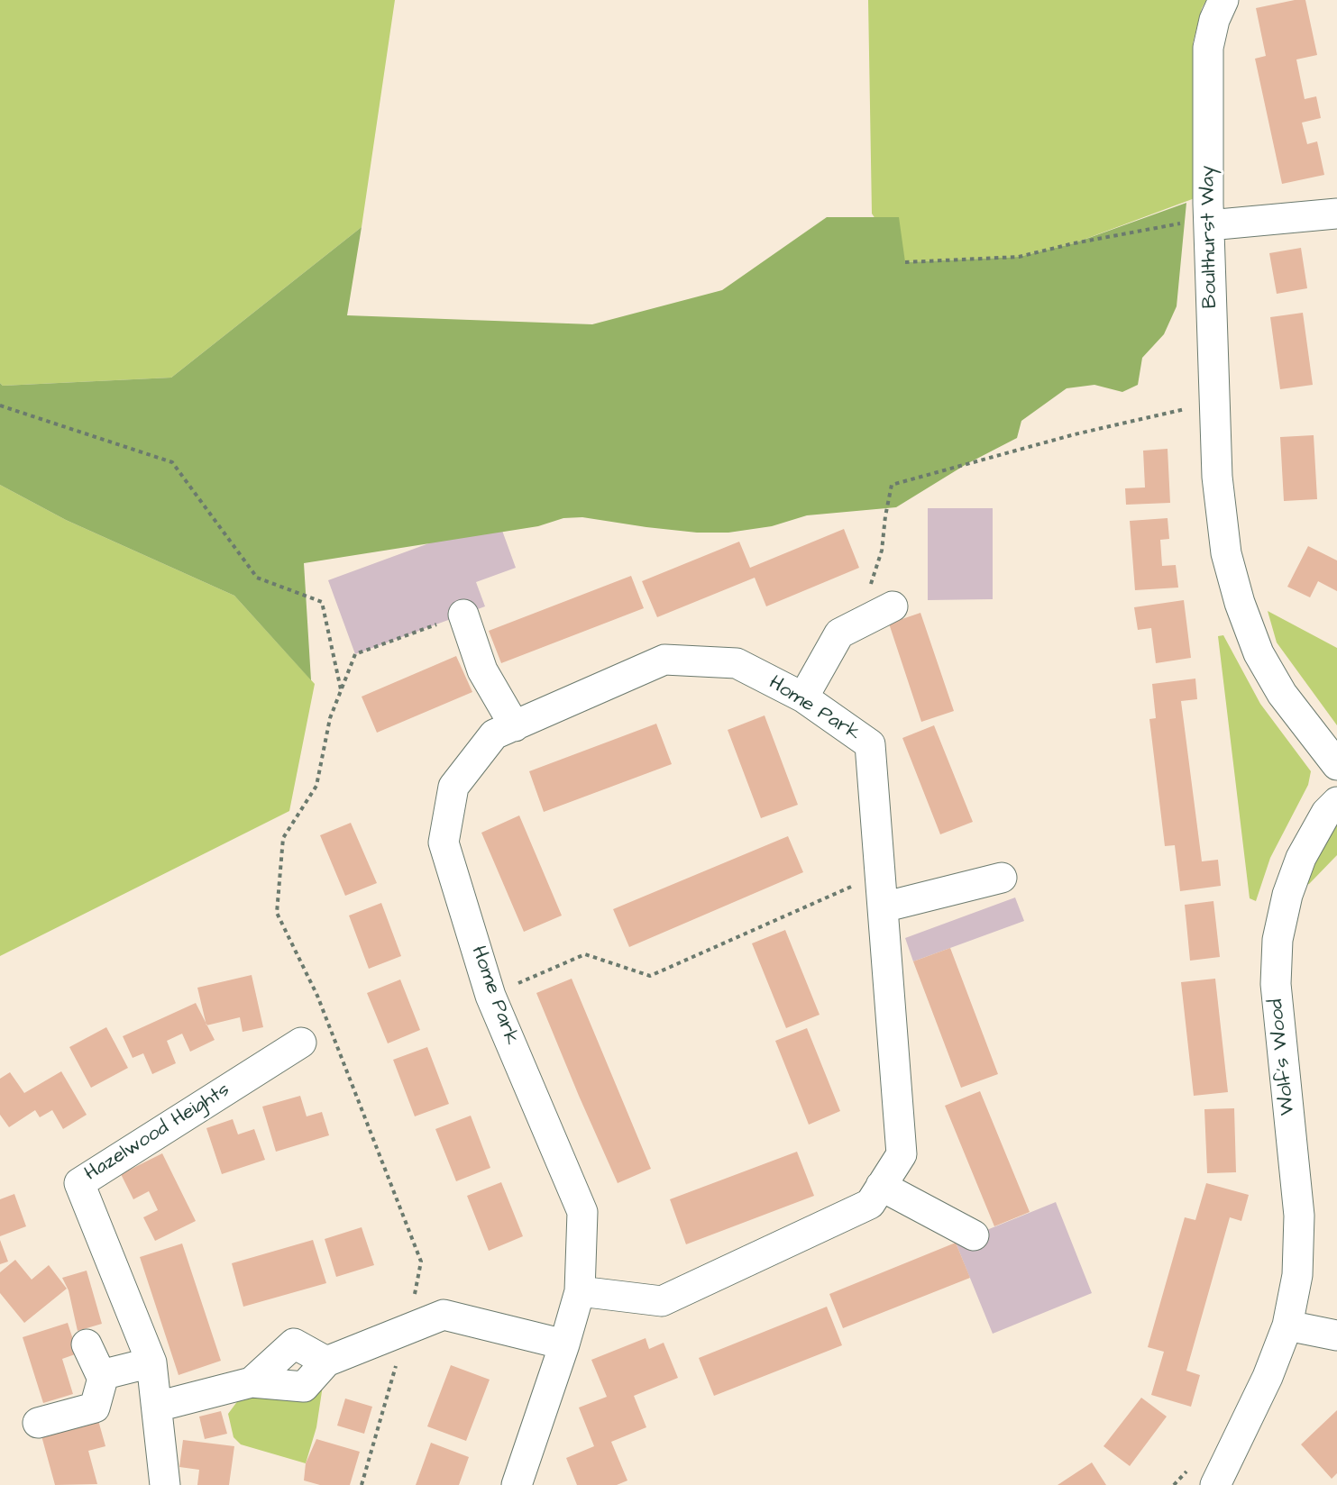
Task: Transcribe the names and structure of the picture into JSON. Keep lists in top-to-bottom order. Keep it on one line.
{"streets":{"street":["Boulthurst Way","Home Park","Wolf's Wood","Hazelwood Heights"]}}
